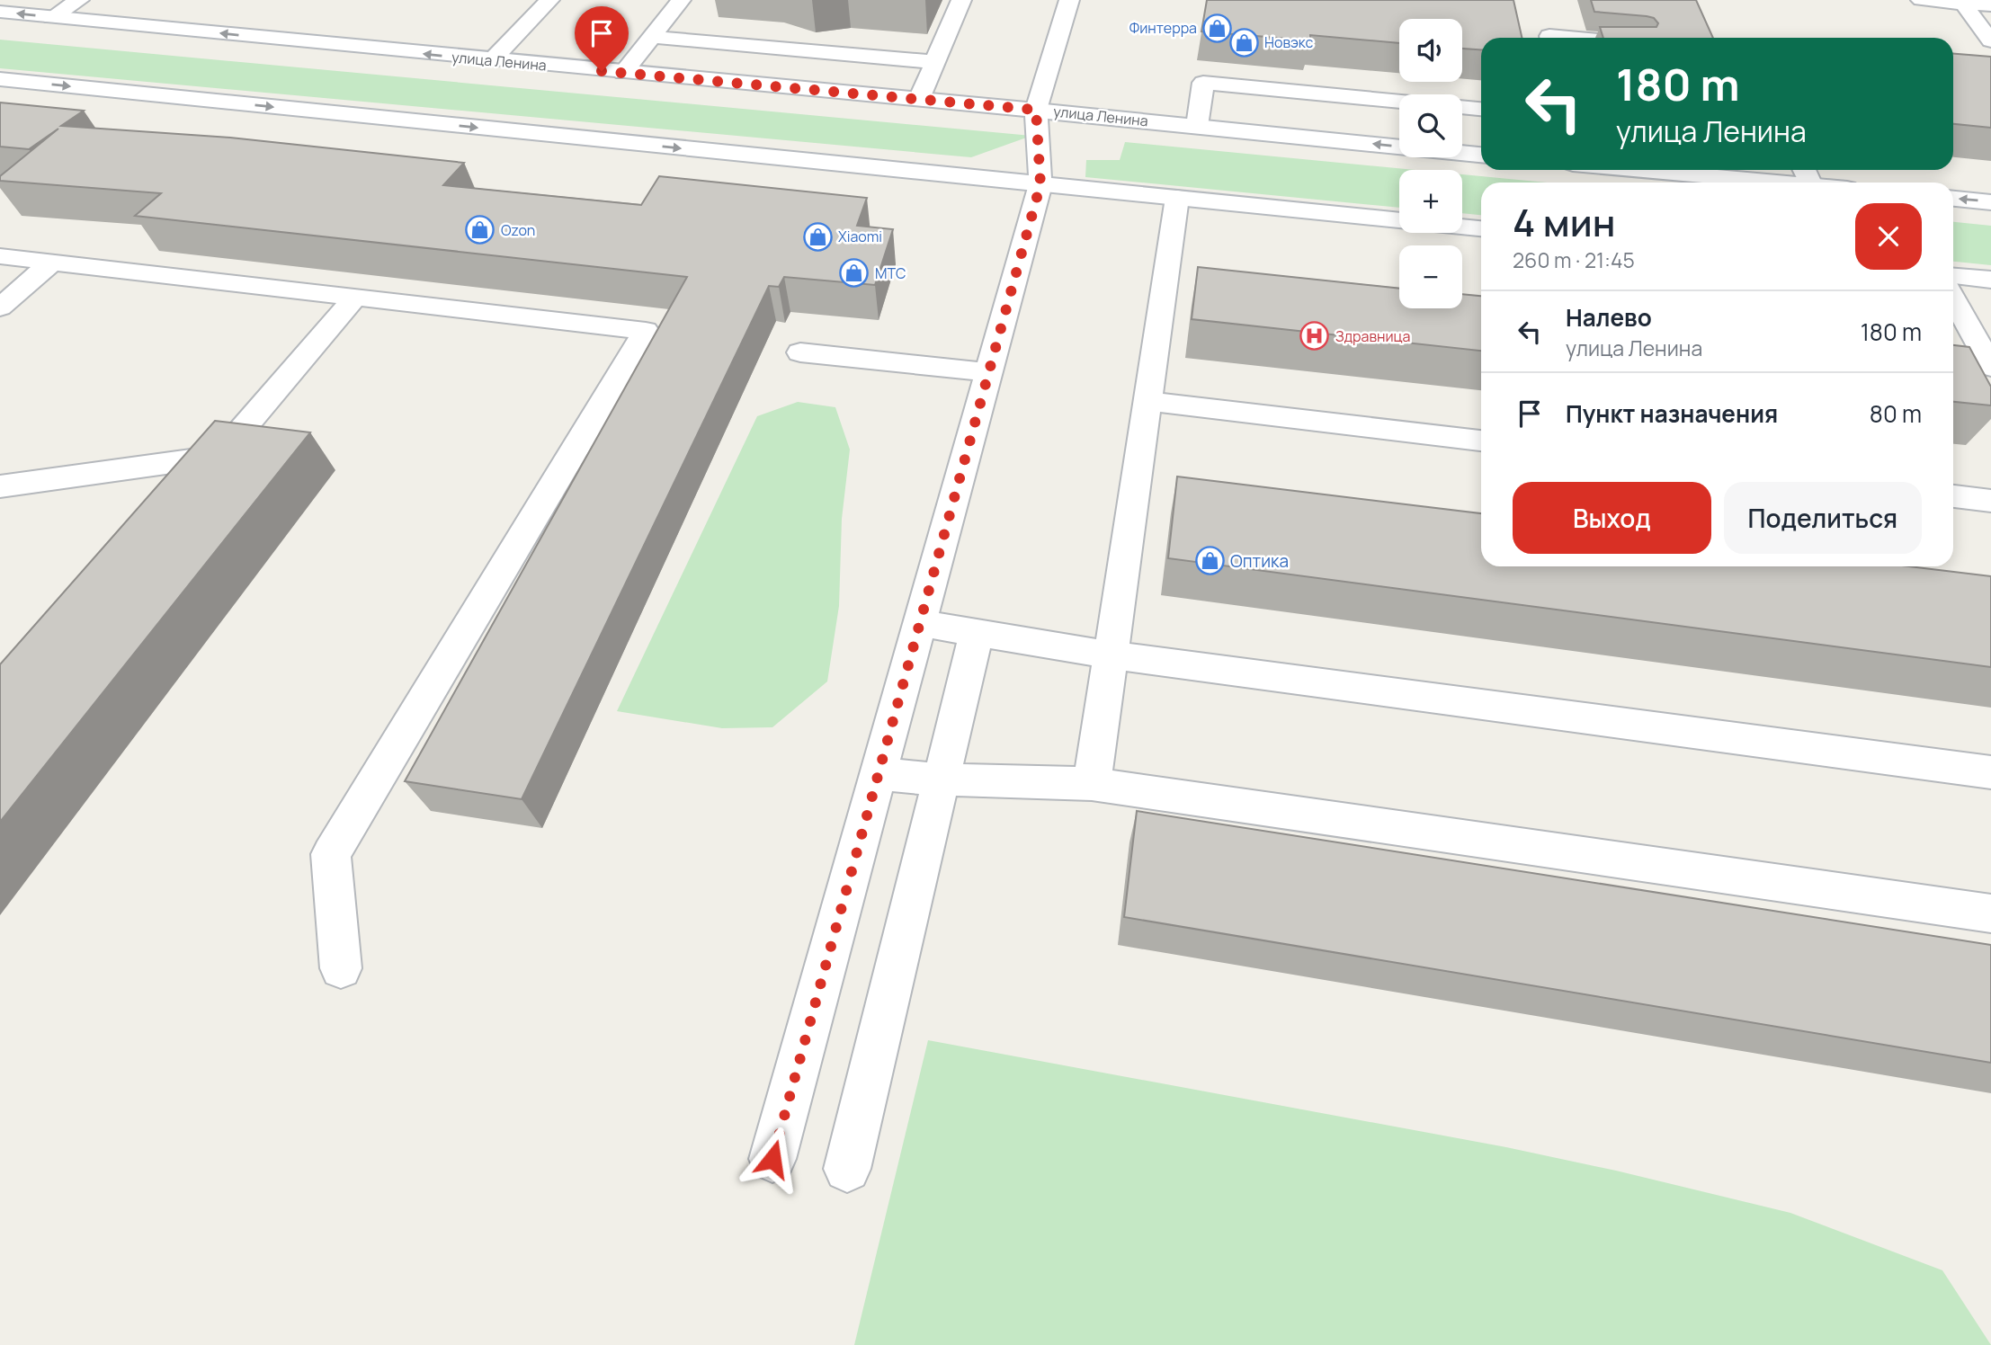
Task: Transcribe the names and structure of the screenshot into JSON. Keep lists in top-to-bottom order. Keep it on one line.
{"streets":{"street":["улица Ленина"]},"places":{"shop":["Финтерра","Новэкс","Ozon","Xiaomi","МТС","Оптика"],"hospital":["Здравница"]},"page":{"map_buttons":["+","−"],"turn":["180 m","улица Ленина"],"heading":["4 мин","260 m · 21:45"],"list":[{"name":"Налево","note":"улица Ленина","value":"180 m"},{"name":"Пункт назначения","value":"80 m"}],"buttons":["Выход","Поделиться"]}}
